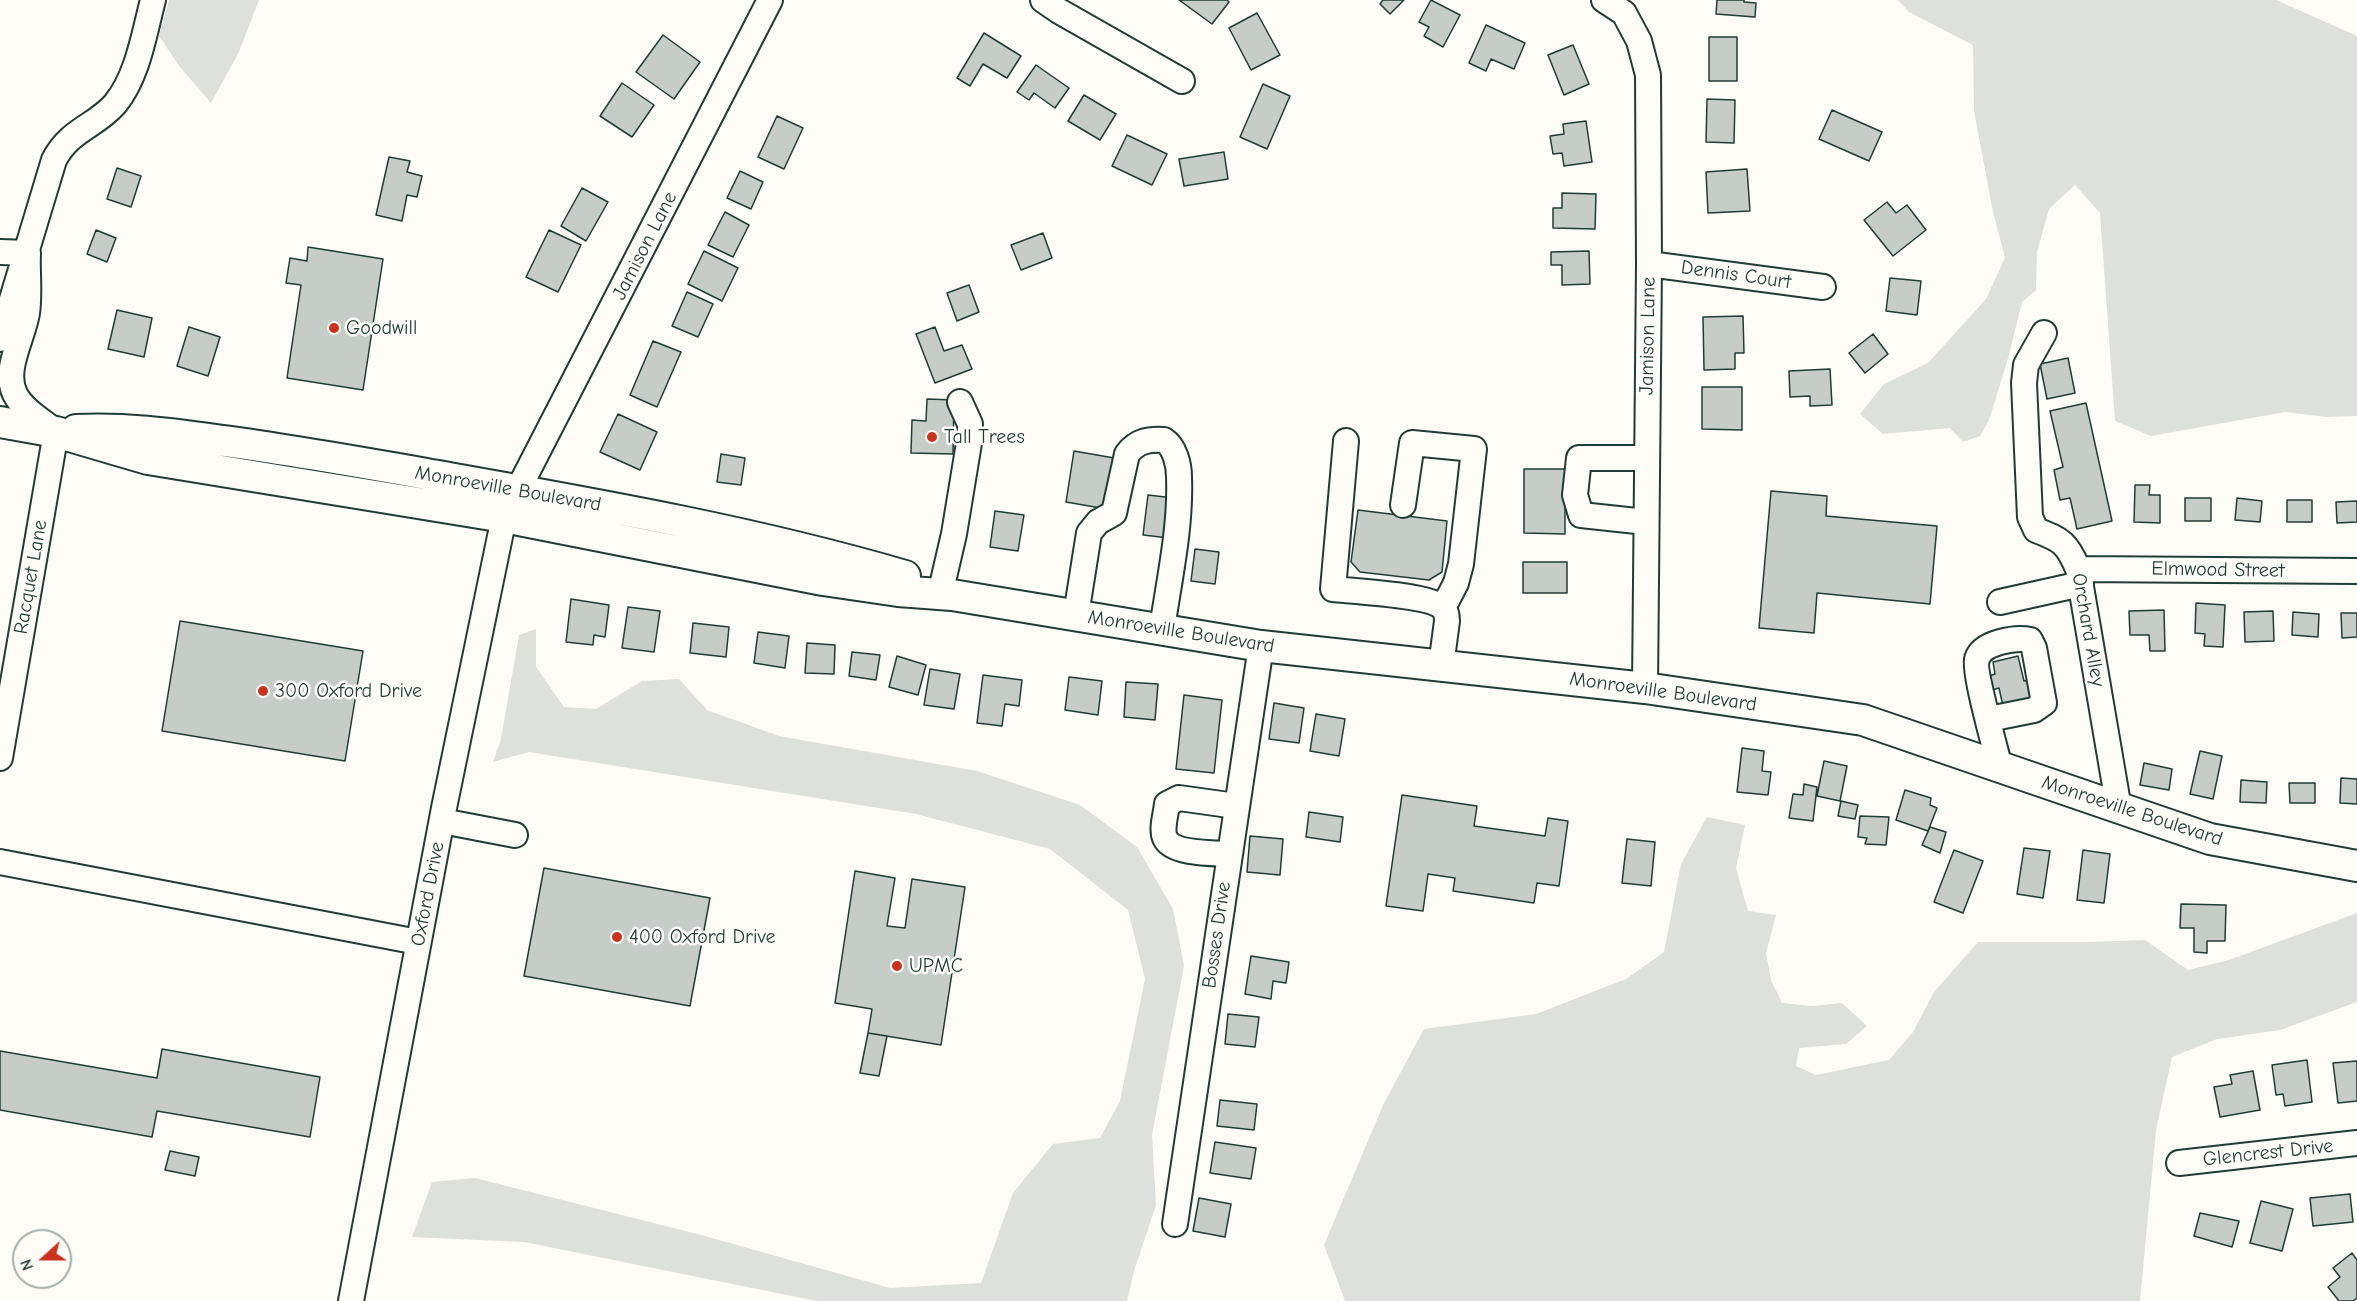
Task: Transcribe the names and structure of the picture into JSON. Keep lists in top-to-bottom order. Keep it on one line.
{"streets":{"main road":["Monroeville Boulevard"],"street":["Jamison Lane","Dennis Court","Elmwood Street","Racquet Lane","Orchard Alley","Oxford Drive","Bosses Drive","Glencrest Drive"]},"crossings":[["Jamison Lane","Dennis Court"],["Jamison Lane","Monroeville Boulevard"],["Jamison Lane","Oxford Drive"],["Monroeville Boulevard","Racquet Lane"],["Monroeville Boulevard","Orchard Alley"],["Monroeville Boulevard","Oxford Drive"],["Monroeville Boulevard","Bosses Drive"],["Elmwood Street","Orchard Alley"]],"places":["Goodwill","Tall Trees","300 Oxford Drive","400 Oxford Drive","UPMC"],"north":"left"}
